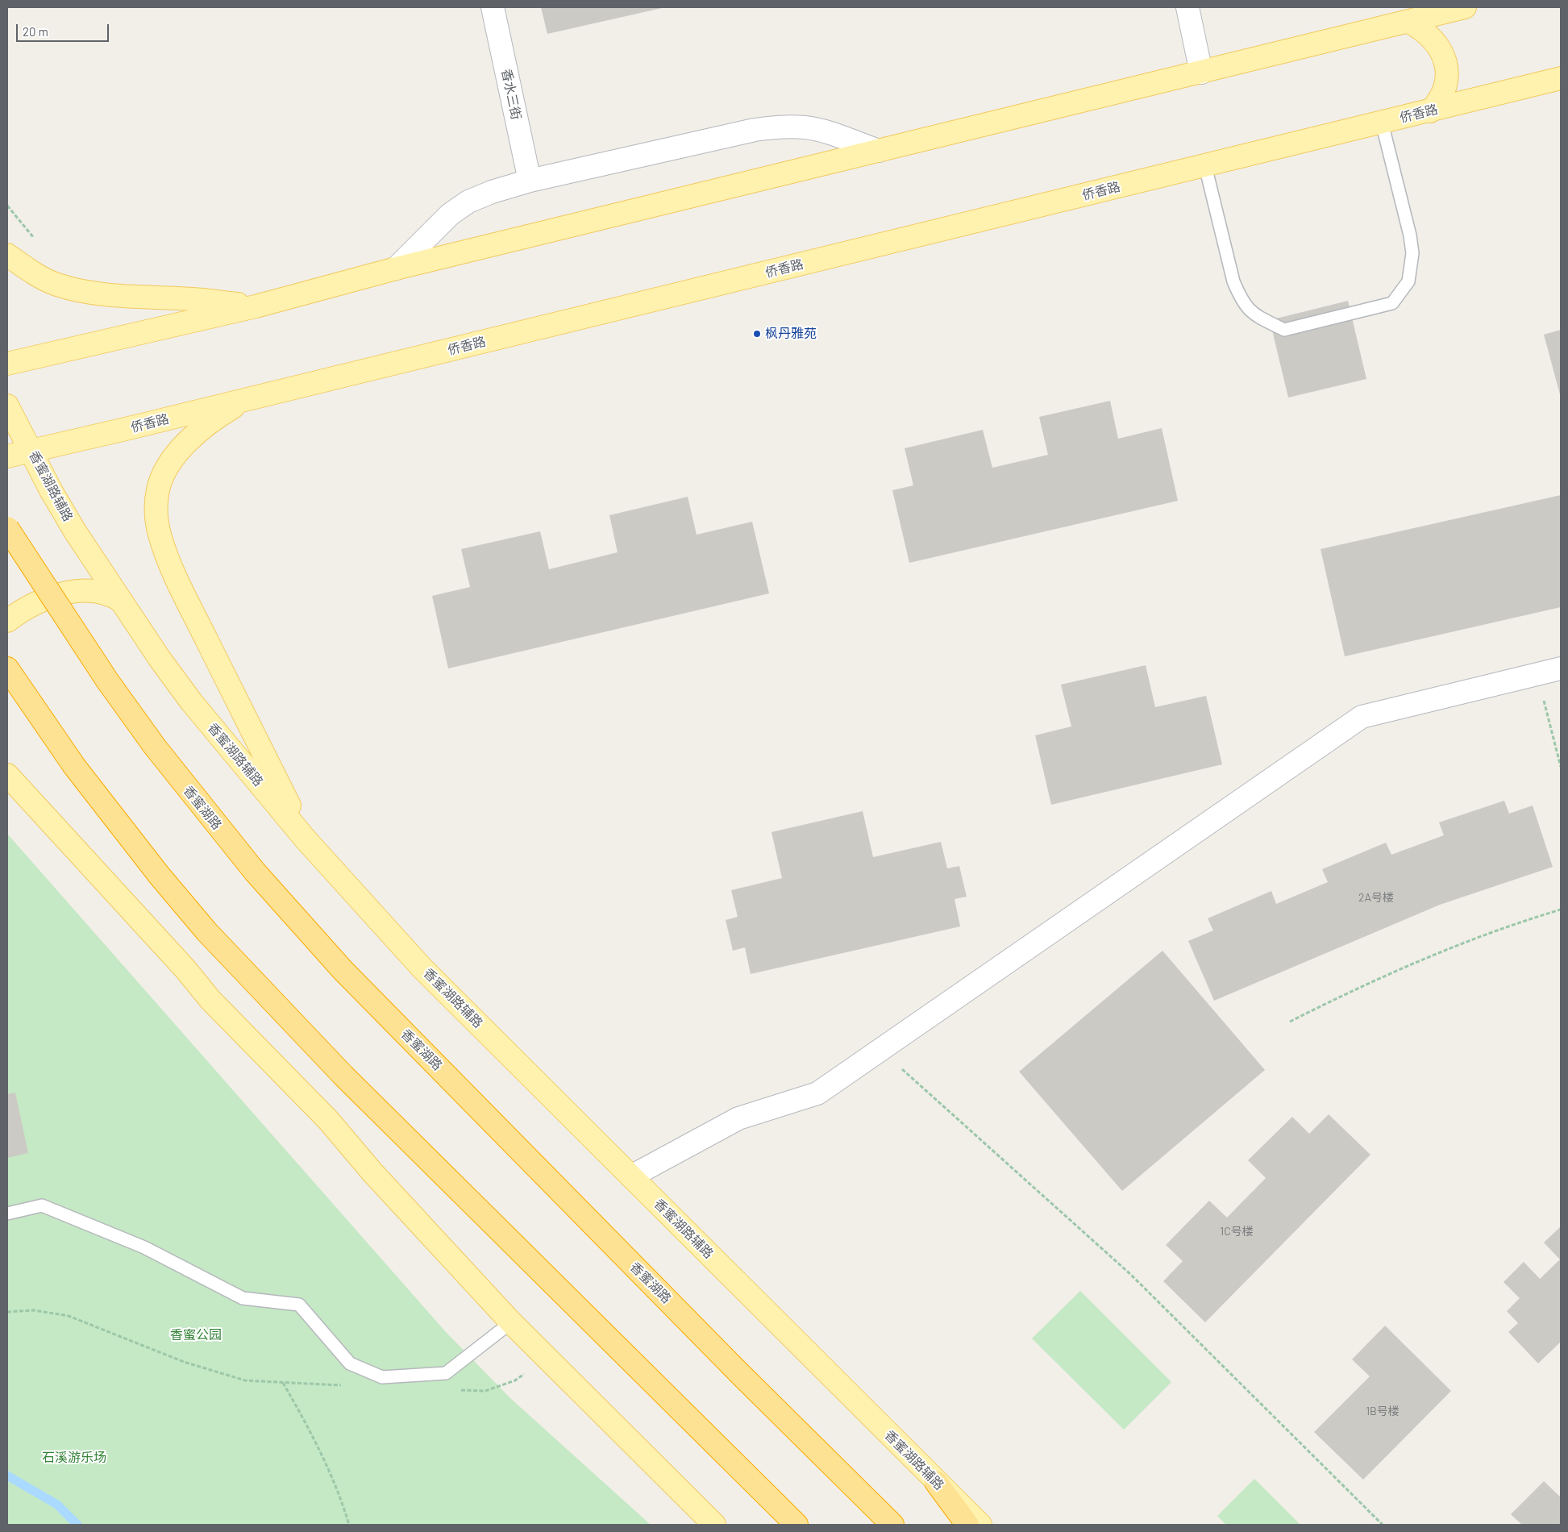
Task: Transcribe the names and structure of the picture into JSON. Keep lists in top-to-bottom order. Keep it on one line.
{"streets":{"highway":["香蜜湖路"],"main road":["侨香路","香蜜湖路辅路"],"street":["香水三街"]},"crossings":[["侨香路","香蜜湖路辅路"]],"parks":["香蜜公园","石溪游乐场"],"places":["枫丹雅苑"],"house_numbers":["2A号楼","1C号楼","1B号楼"],"scale_bar":"20 m"}
